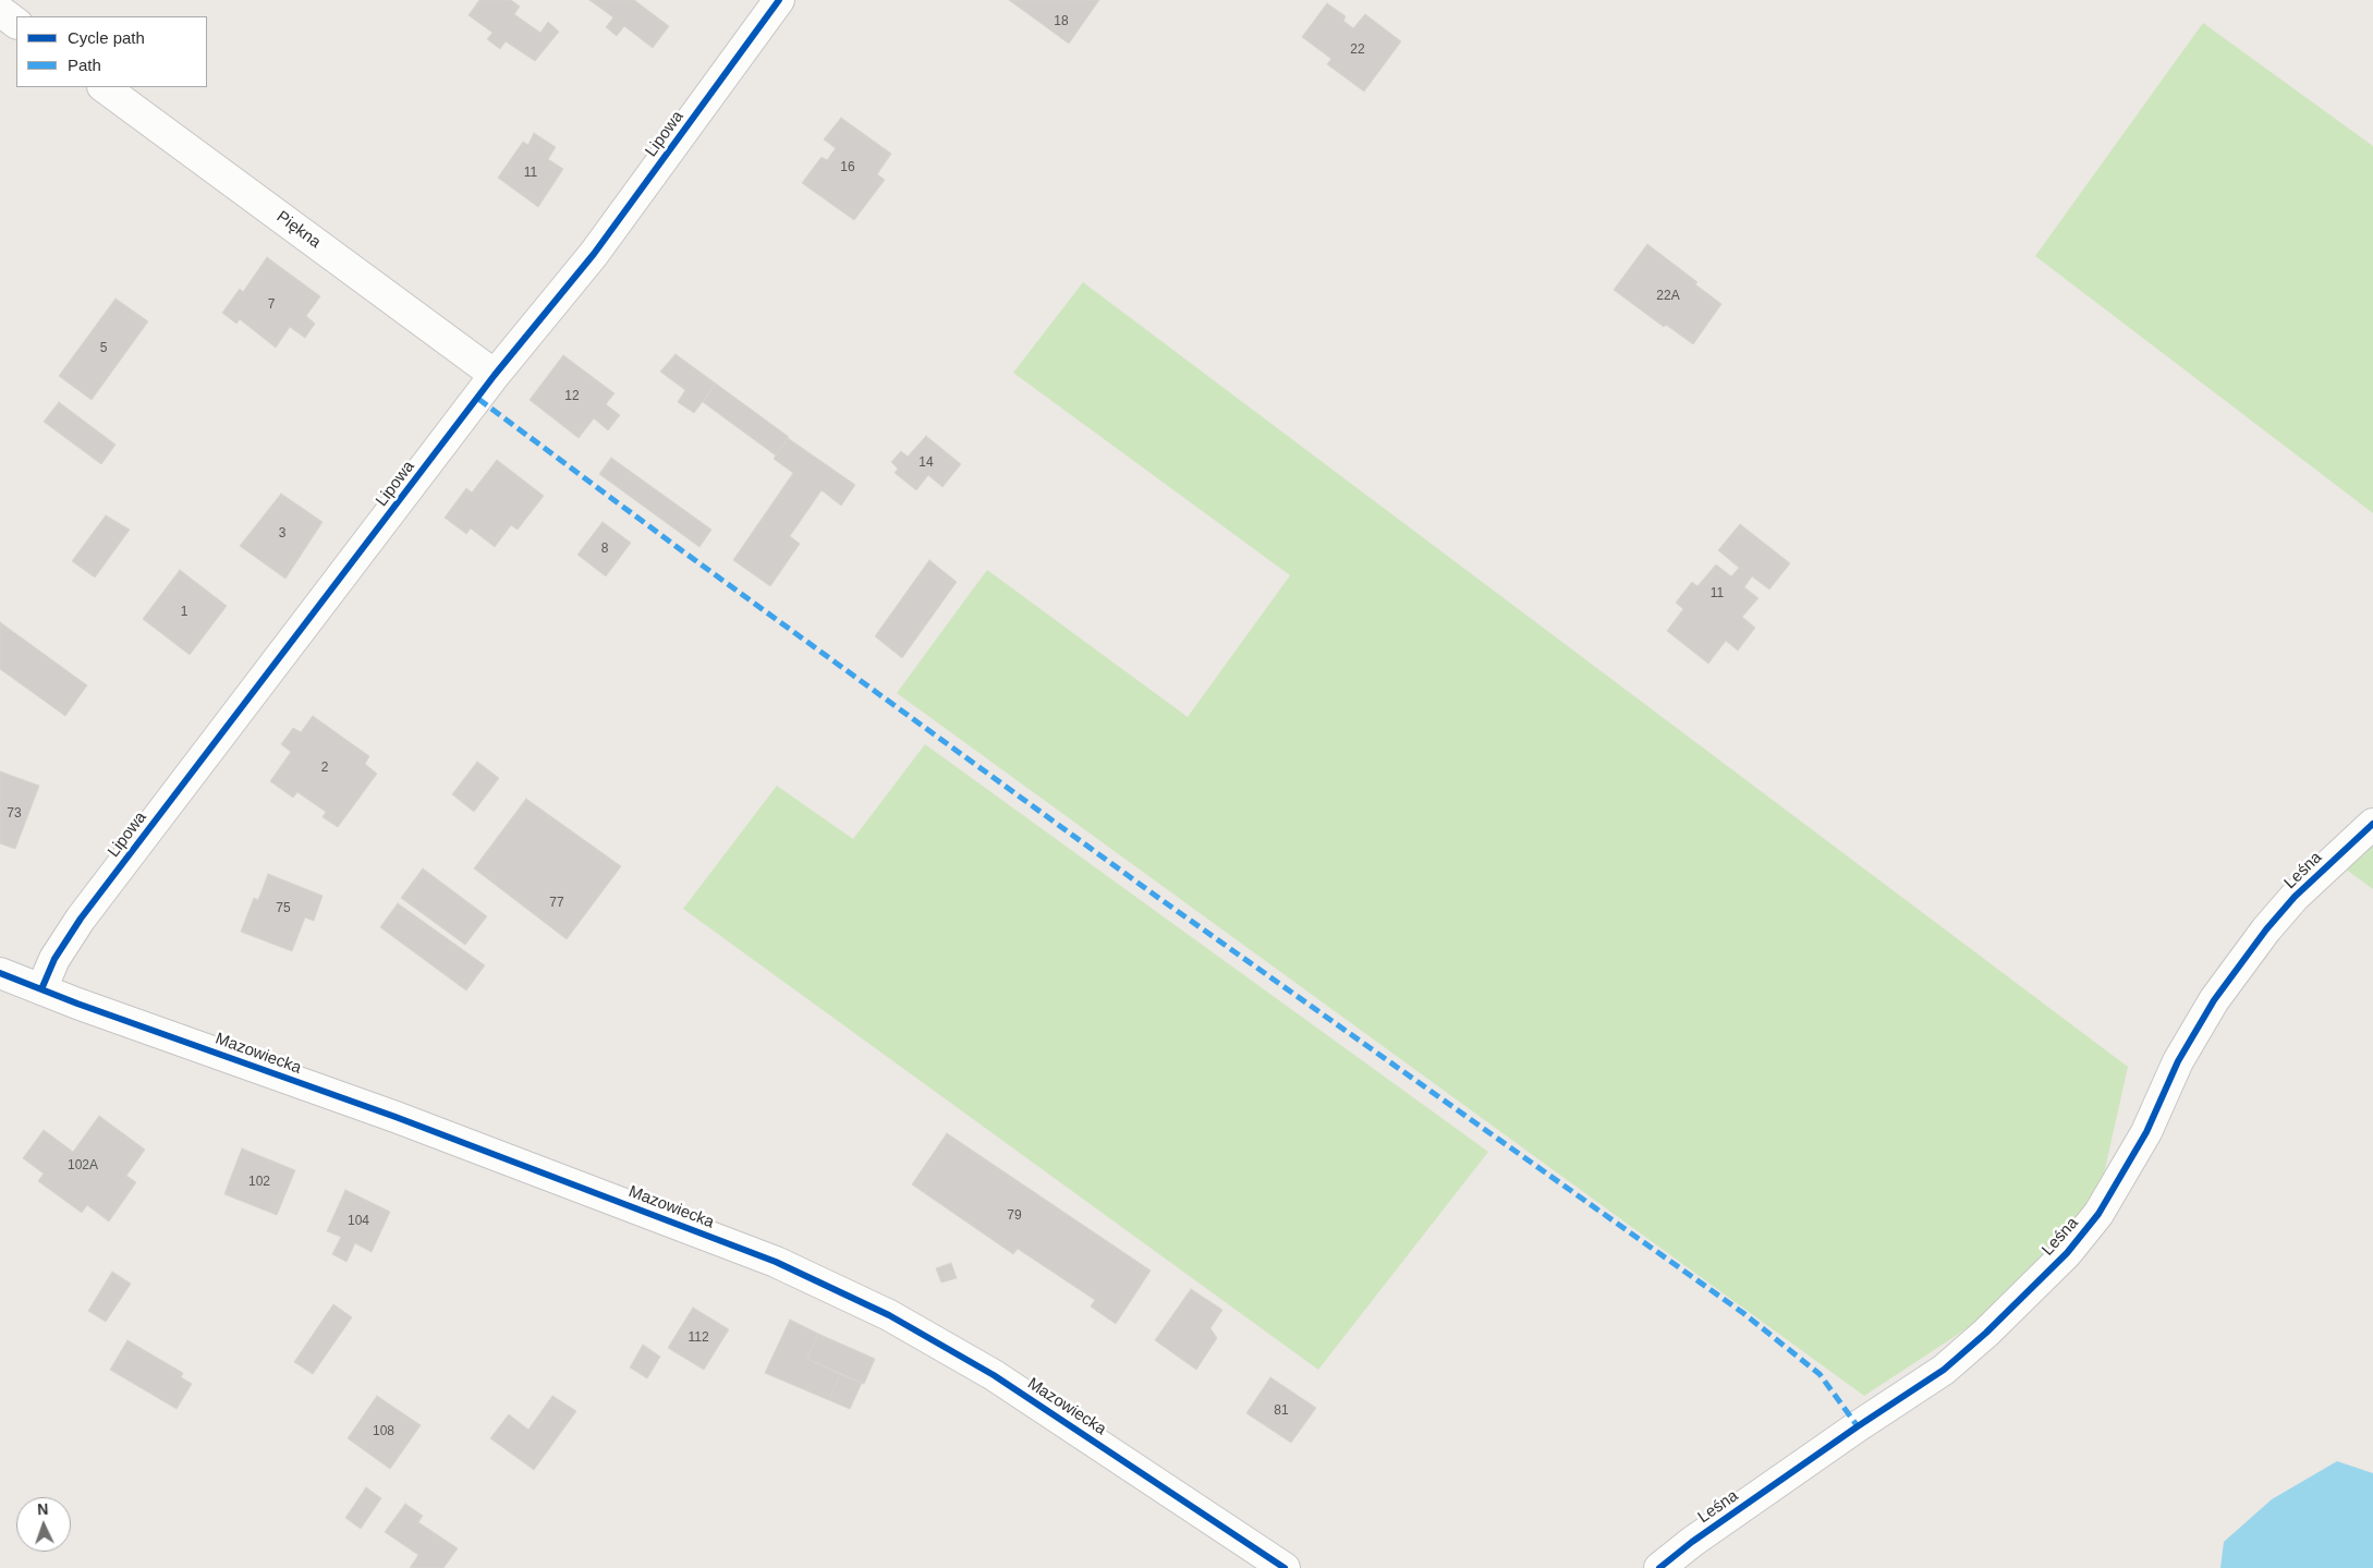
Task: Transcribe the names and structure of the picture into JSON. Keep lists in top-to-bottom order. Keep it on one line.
{"streets":{"street":["Lipowa","Piękna","Leśna","Mazowiecka"]},"crossings":[["Lipowa","Piękna"],["Lipowa","Mazowiecka"]],"house_numbers":["18","22","16","11","22A","7","5","12","14","3","8","11","1","2","73","77","75","102A","102","79","104","112","81","108"],"legend":["Cycle path","Path"],"north":"top"}
